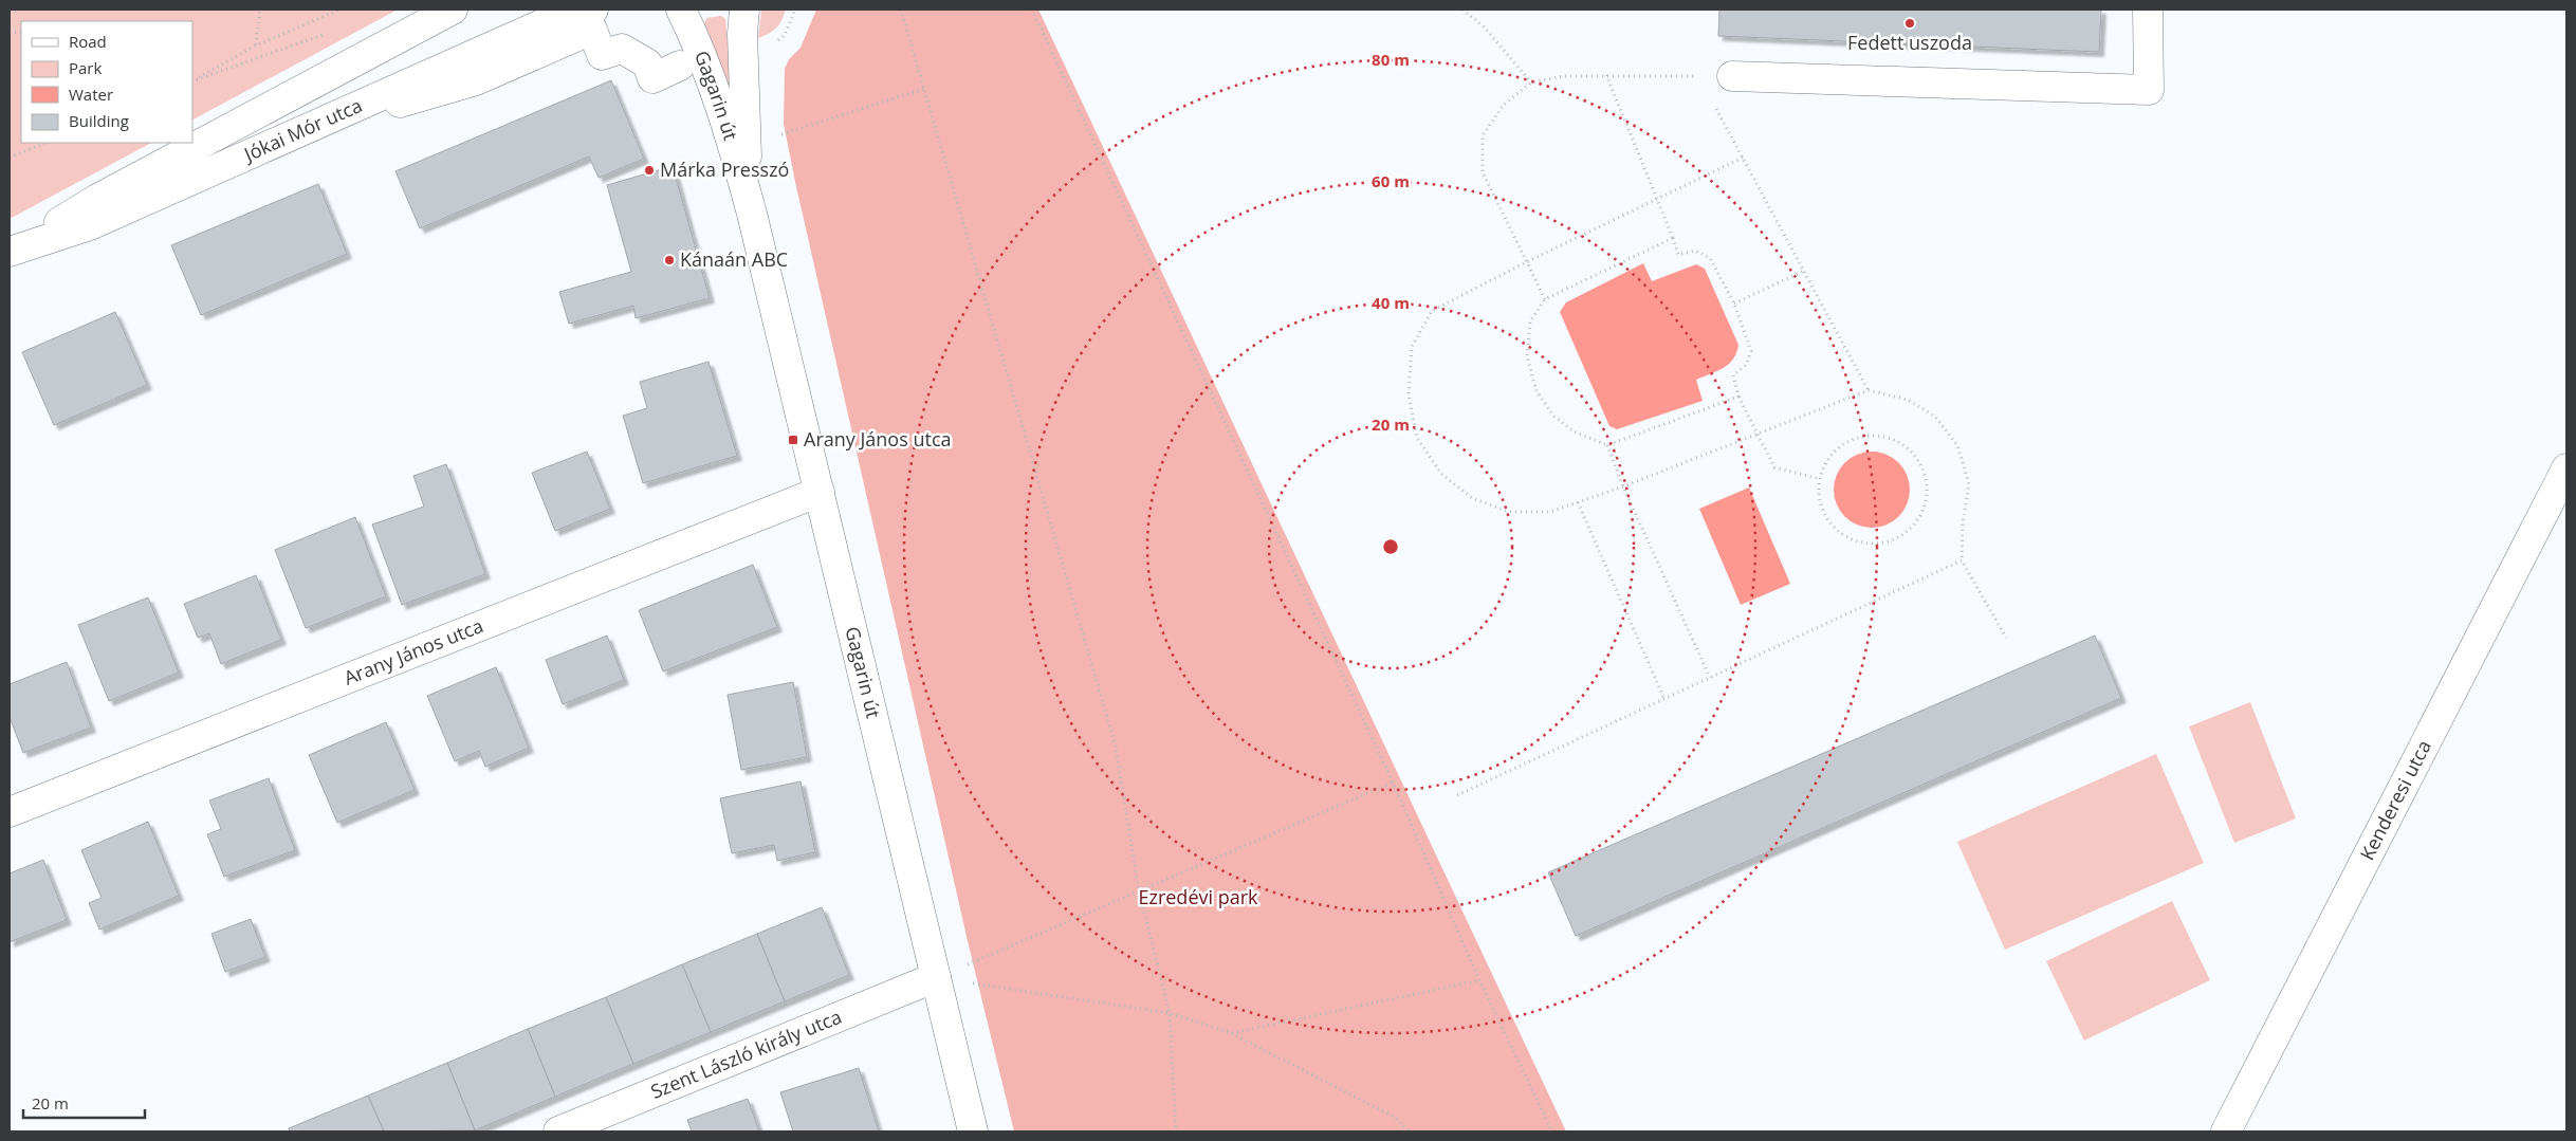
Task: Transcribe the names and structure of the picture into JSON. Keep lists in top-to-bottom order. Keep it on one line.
{"streets":{"street":["Gagarin út","Jókai Mór utca","Arany János utca","Kenderesi utca","Szent László király utca"]},"crossings":[["Gagarin út","Arany János utca"],["Gagarin út","Szent László király utca"]],"parks":["Ezredévi park"],"places":{"other":["Fedett uszoda","Márka Presszó","Kánaán ABC"],"transit":["Arany János utca"]},"legend":["Road","Park","Water","Building"],"scale_bar":"20 m","rings":["80 m","60 m","40 m","20 m"]}
